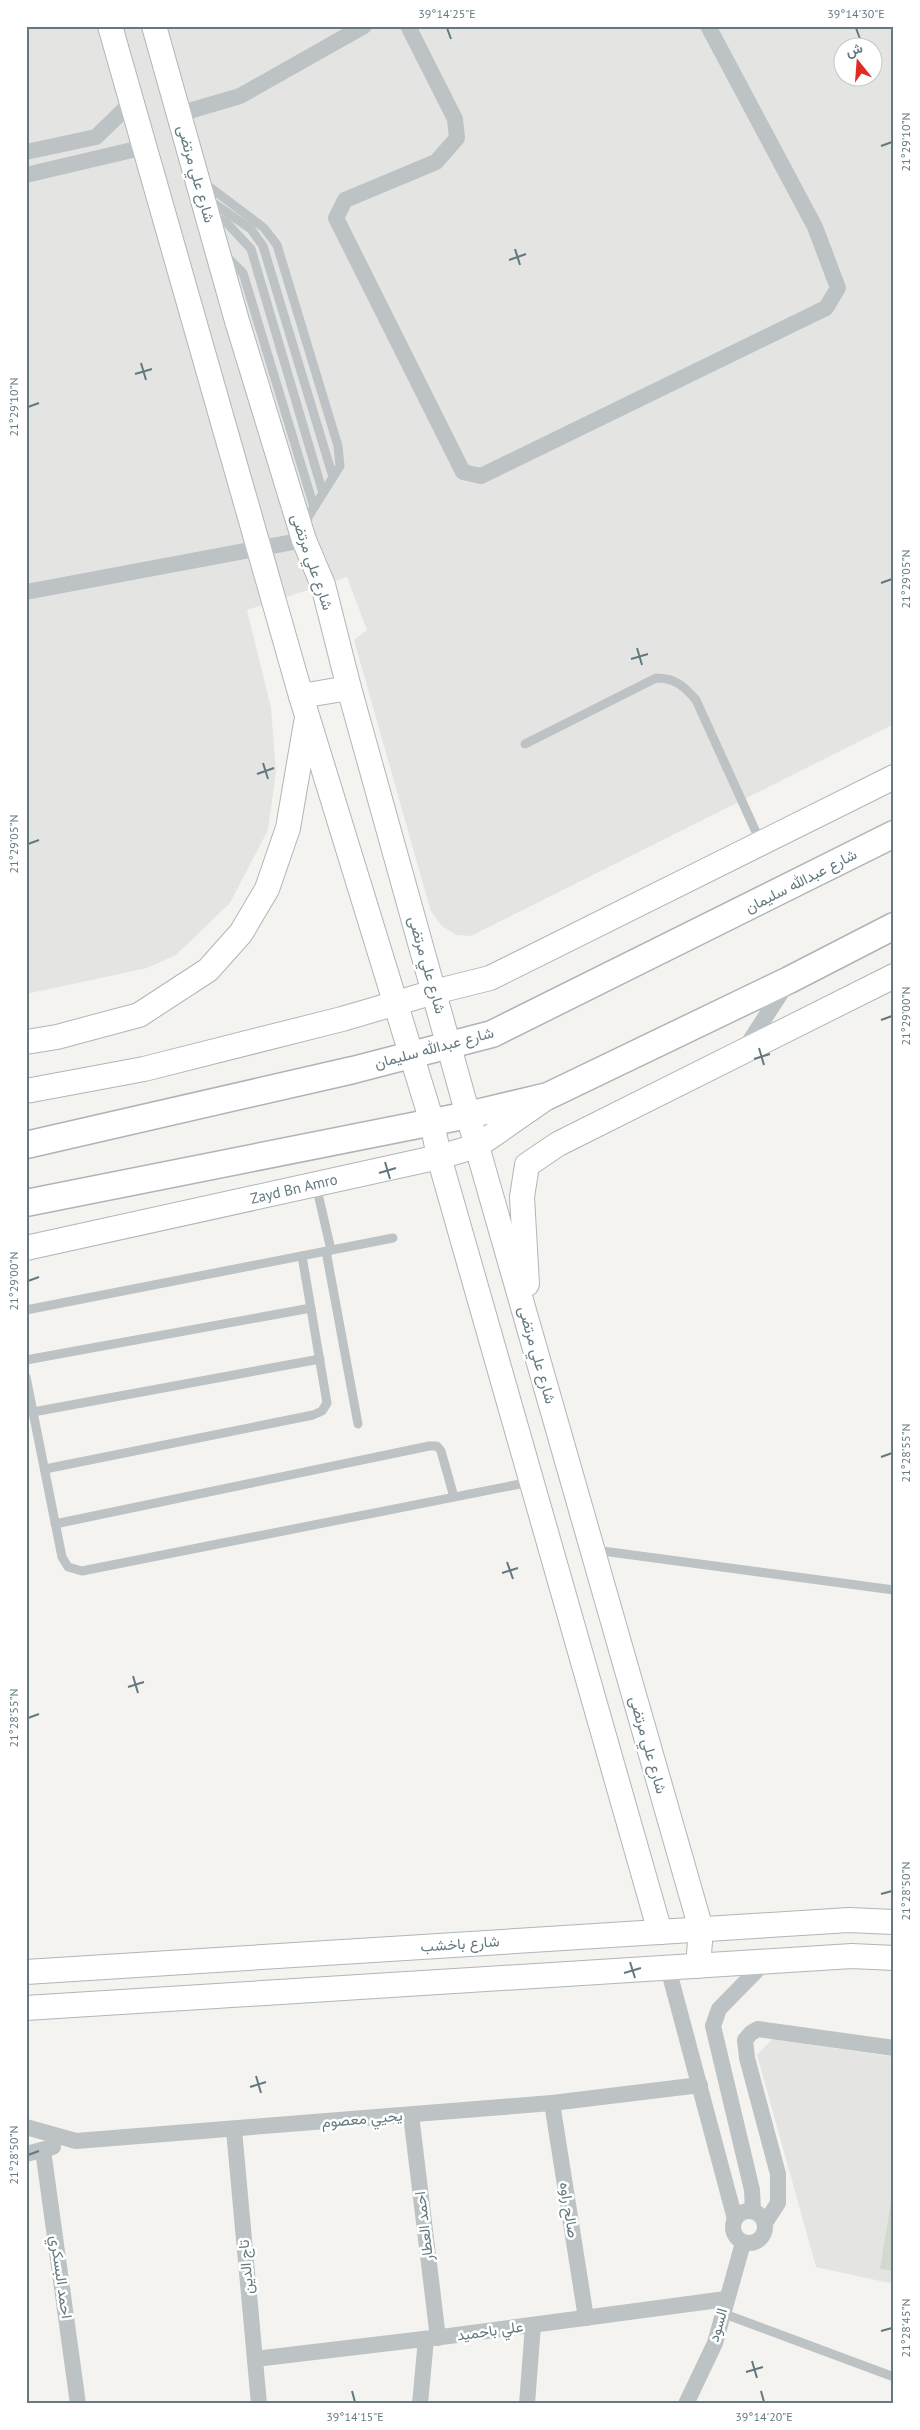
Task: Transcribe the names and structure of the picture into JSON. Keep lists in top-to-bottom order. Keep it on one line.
{"streets":{"main road":["شارع علي مرتضى","شارع عبدالله سليمان","Zayd Bn Amro","شارع باخشب"],"street":["يحيي معصوم","صالح راوه","احمد العطار","تاج الدين","احمد البسكري","السود","علي باحميد"]},"crossings":[["شارع علي مرتضى","شارع عبدالله سليمان"],["شارع علي مرتضى","Zayd Bn Amro"],["شارع علي مرتضى","شارع باخشب"],["يحيي معصوم","صالح راوه"],["يحيي معصوم","احمد العطار"],["يحيي معصوم","تاج الدين"],["صالح راوه","علي باحميد"],["احمد العطار","علي باحميد"],["تاج الدين","علي باحميد"],["السود","علي باحميد"]],"north":"top","coordinates":["39°14'25\"E","39°14'30\"E","21°29'10\"N","21°29'05\"N","21°29'00\"N","21°28'55\"N","21°28'50\"N","21°28'45\"N","39°14'15\"E","39°14'20\"E"]}
